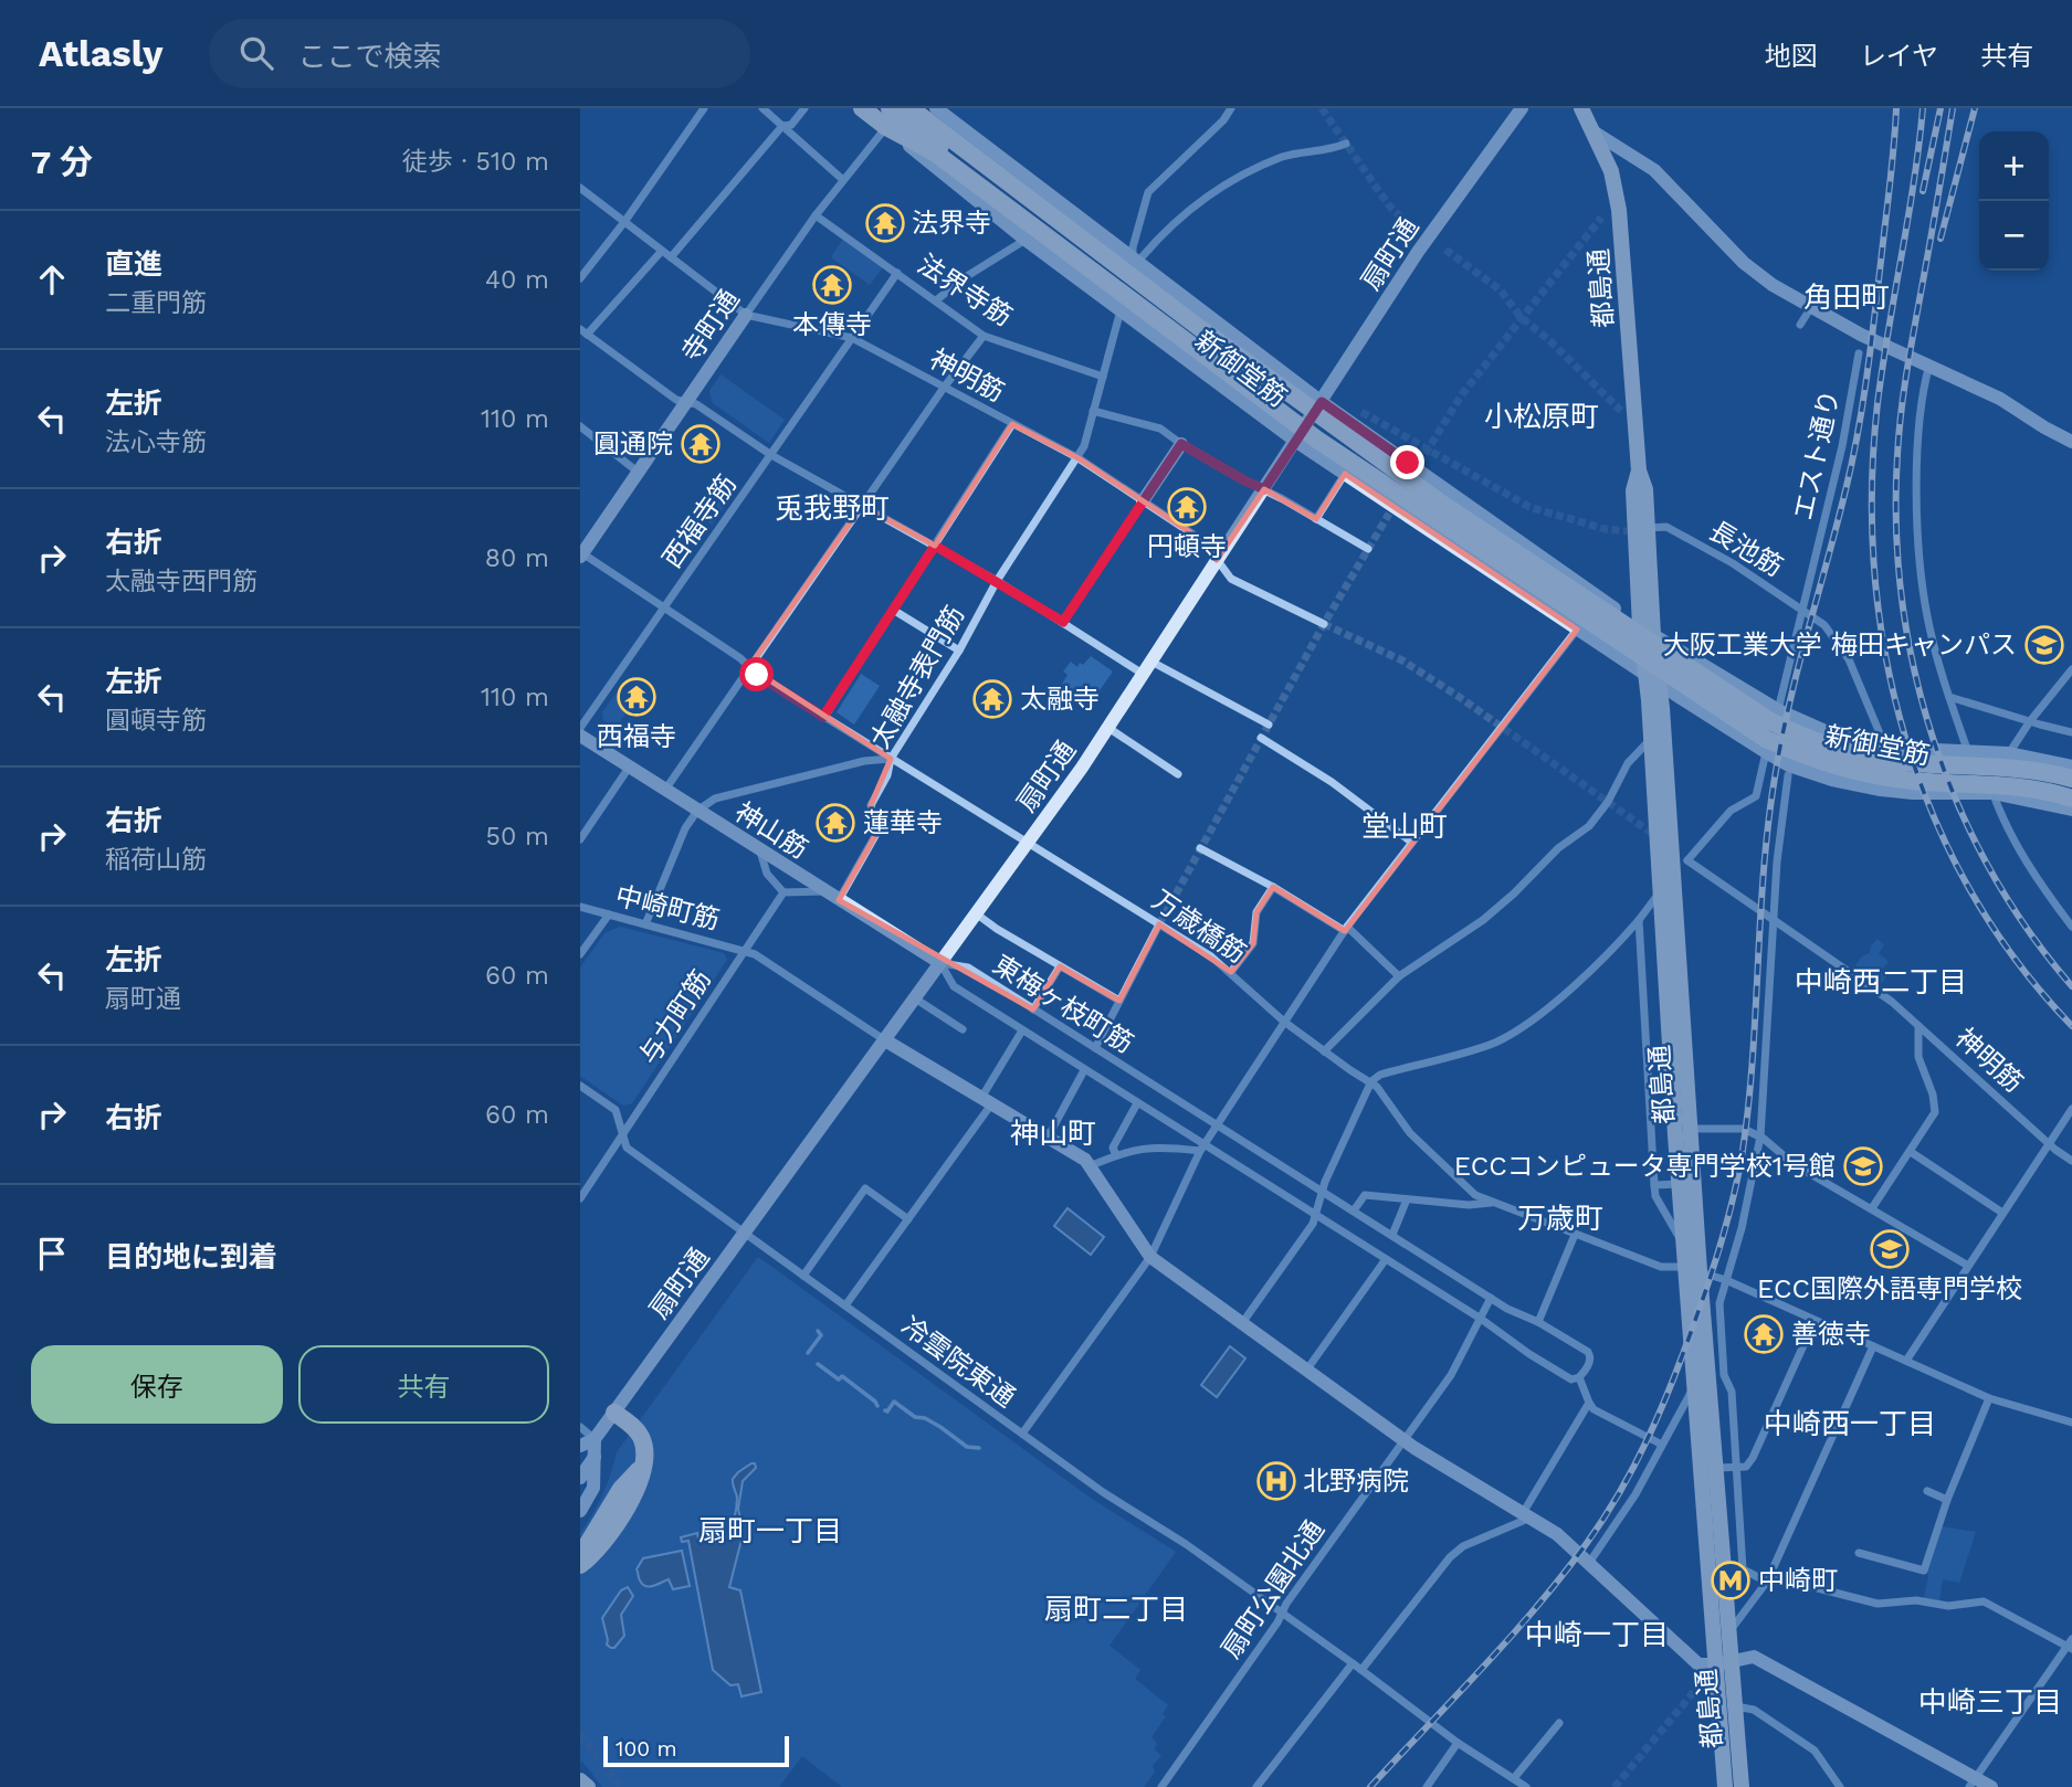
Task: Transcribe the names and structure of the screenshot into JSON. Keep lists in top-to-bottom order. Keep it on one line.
{"streets":{"highway":["新御堂筋"],"main road":["都島通"],"street":["扇町通","法界寺筋","寺町通","神明筋","エスト通り","西福寺筋","長池筋","太融寺表門筋","神山筋","中崎町筋","万歳橋筋","東梅ヶ枝町筋","与力町筋","冷雲院東通","扇町公園北通"]},"crossings":[["扇町通","新御堂筋"],["扇町通","神明筋"],["扇町通","神山筋"],["扇町通","中崎町筋"],["扇町通","万歳橋筋"],["扇町通","東梅ヶ枝町筋"],["扇町通","冷雲院東通"],["都島通","新御堂筋"],["都島通","神明筋"],["都島通","長池筋"],["法界寺筋","寺町通"],["法界寺筋","西福寺筋"],["法界寺筋","太融寺表門筋"],["寺町通","新御堂筋"],["寺町通","神明筋"],["寺町通","万歳橋筋"],["新御堂筋","エスト通り"],["新御堂筋","長池筋"],["新御堂筋","太融寺表門筋"],["神明筋","西福寺筋"],["神明筋","太融寺表門筋"],["エスト通り","長池筋"],["西福寺筋","万歳橋筋"],["太融寺表門筋","神山筋"],["太融寺表門筋","万歳橋筋"],["神山筋","東梅ヶ枝町筋"],["中崎町筋","与力町筋"],["東梅ヶ枝町筋","扇町公園北通"],["与力町筋","冷雲院東通"],["冷雲院東通","扇町公園北通"]],"districts":["角田町","小松原町","兎我野町","堂山町","中崎西二丁目","神山町","万歳町","中崎西一丁目","扇町一丁目","扇町二丁目","中崎一丁目","中崎三丁目"],"places":{"temple":["法界寺","本傳寺","圓通院","円頓寺","西福寺","太融寺","蓮華寺","善徳寺"],"school or university":["大阪工業大学 梅田キャンパス","ECCコンピュータ専門学校1号館","ECC国際外語専門学校"],"hospital":["北野病院"],"metro station":["中崎町"]},"scale_bar":"100 m","page":{"header":"Atlasly","search":"ここで検索","nav":["地図","レイヤ","共有"],"heading":["7 分","徒歩 · 510 m"],"map_buttons":["+","−"],"list":[["直進","二重門筋","40 m"],["左折","法心寺筋","110 m"],["右折","太融寺西門筋","80 m"],["左折","圓頓寺筋","110 m"],["右折","稲荷山筋","50 m"],["左折","扇町通","60 m"],["右折","60 m"],"目的地に到着"],"buttons":["保存","共有"],"scale":"100 m"}}
